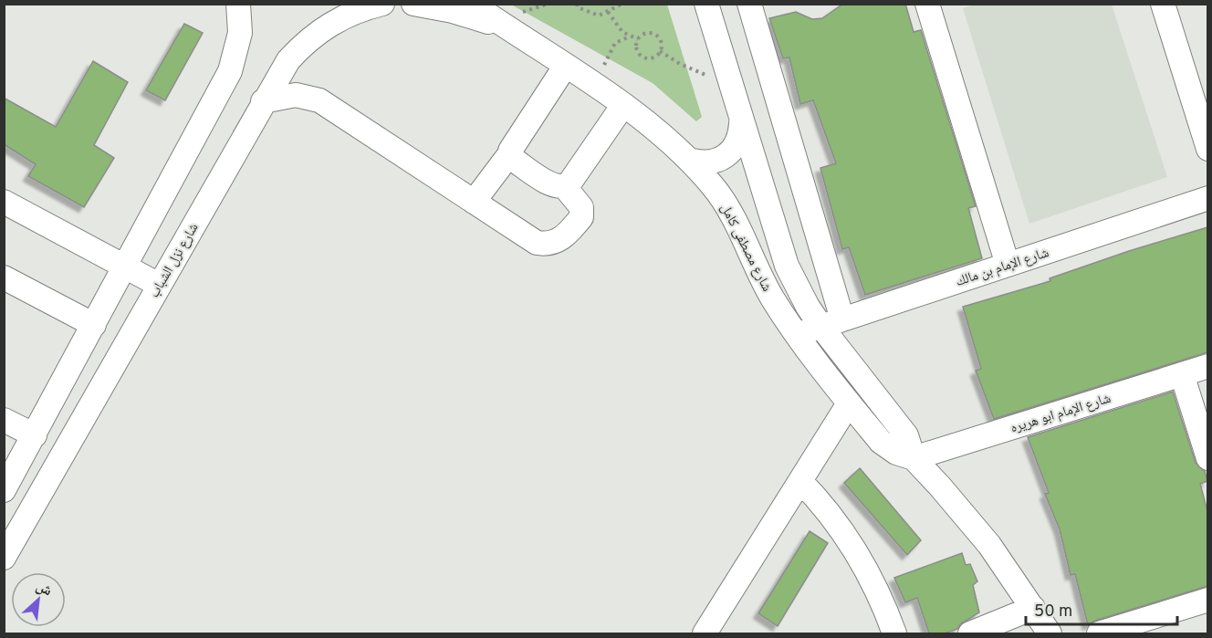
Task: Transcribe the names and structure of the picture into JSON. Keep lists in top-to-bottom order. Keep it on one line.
{"streets":{"street":["شارع مصطفى كامل","شارع نزل الشباب","شارع الإمام بن مالك","شارع الإمام ابو هريره"]},"crossings":[["شارع مصطفى كامل","شارع الإمام بن مالك"],["شارع مصطفى كامل","شارع الإمام ابو هريره"]],"scale_bar":"50 m","north":"top right"}
